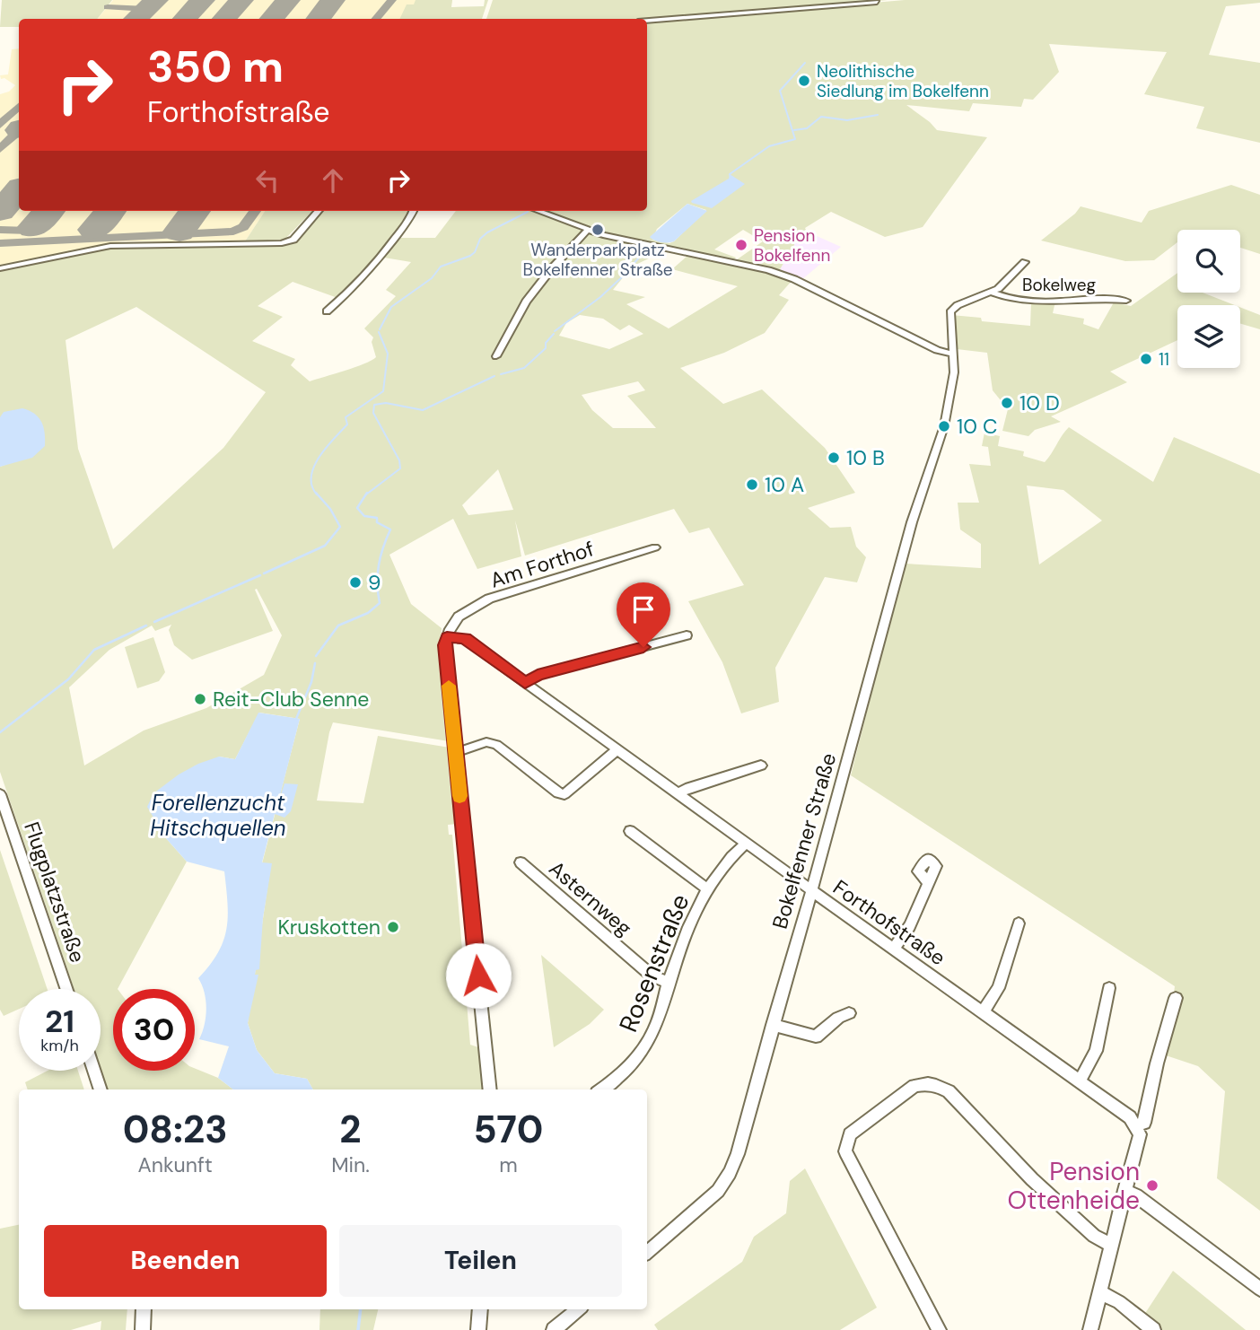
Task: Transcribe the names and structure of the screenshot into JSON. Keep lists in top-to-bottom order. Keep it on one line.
{"streets":{"street":["Bokelweg","Am Forthof","Bokelfenner Straße","Flugplatzstraße","Asternweg","Forthofstraße","Rosenstraße"]},"crossings":[["Bokelweg","Bokelfenner Straße"],["Am Forthof","Forthofstraße"],["Bokelfenner Straße","Forthofstraße"],["Asternweg","Rosenstraße"],["Forthofstraße","Rosenstraße"]],"water":["Forellenzucht Hitschquellen"],"places":["Neolithische Siedlung im Bokelfenn","Wanderparkplatz Bokelfenner Straße","Pension Bokelfenn","11","10 D","10 C","10 B","10 A","9","Reit-Club Senne","Kruskotten","Pension Ottenheide"],"page":{"turn":["350 m","Forthofstraße"],"speed":"21 km/h","limit":"30","eta":["08:23","Ankunft","2","Min.","570","m"],"buttons":["Beenden","Teilen"]}}
